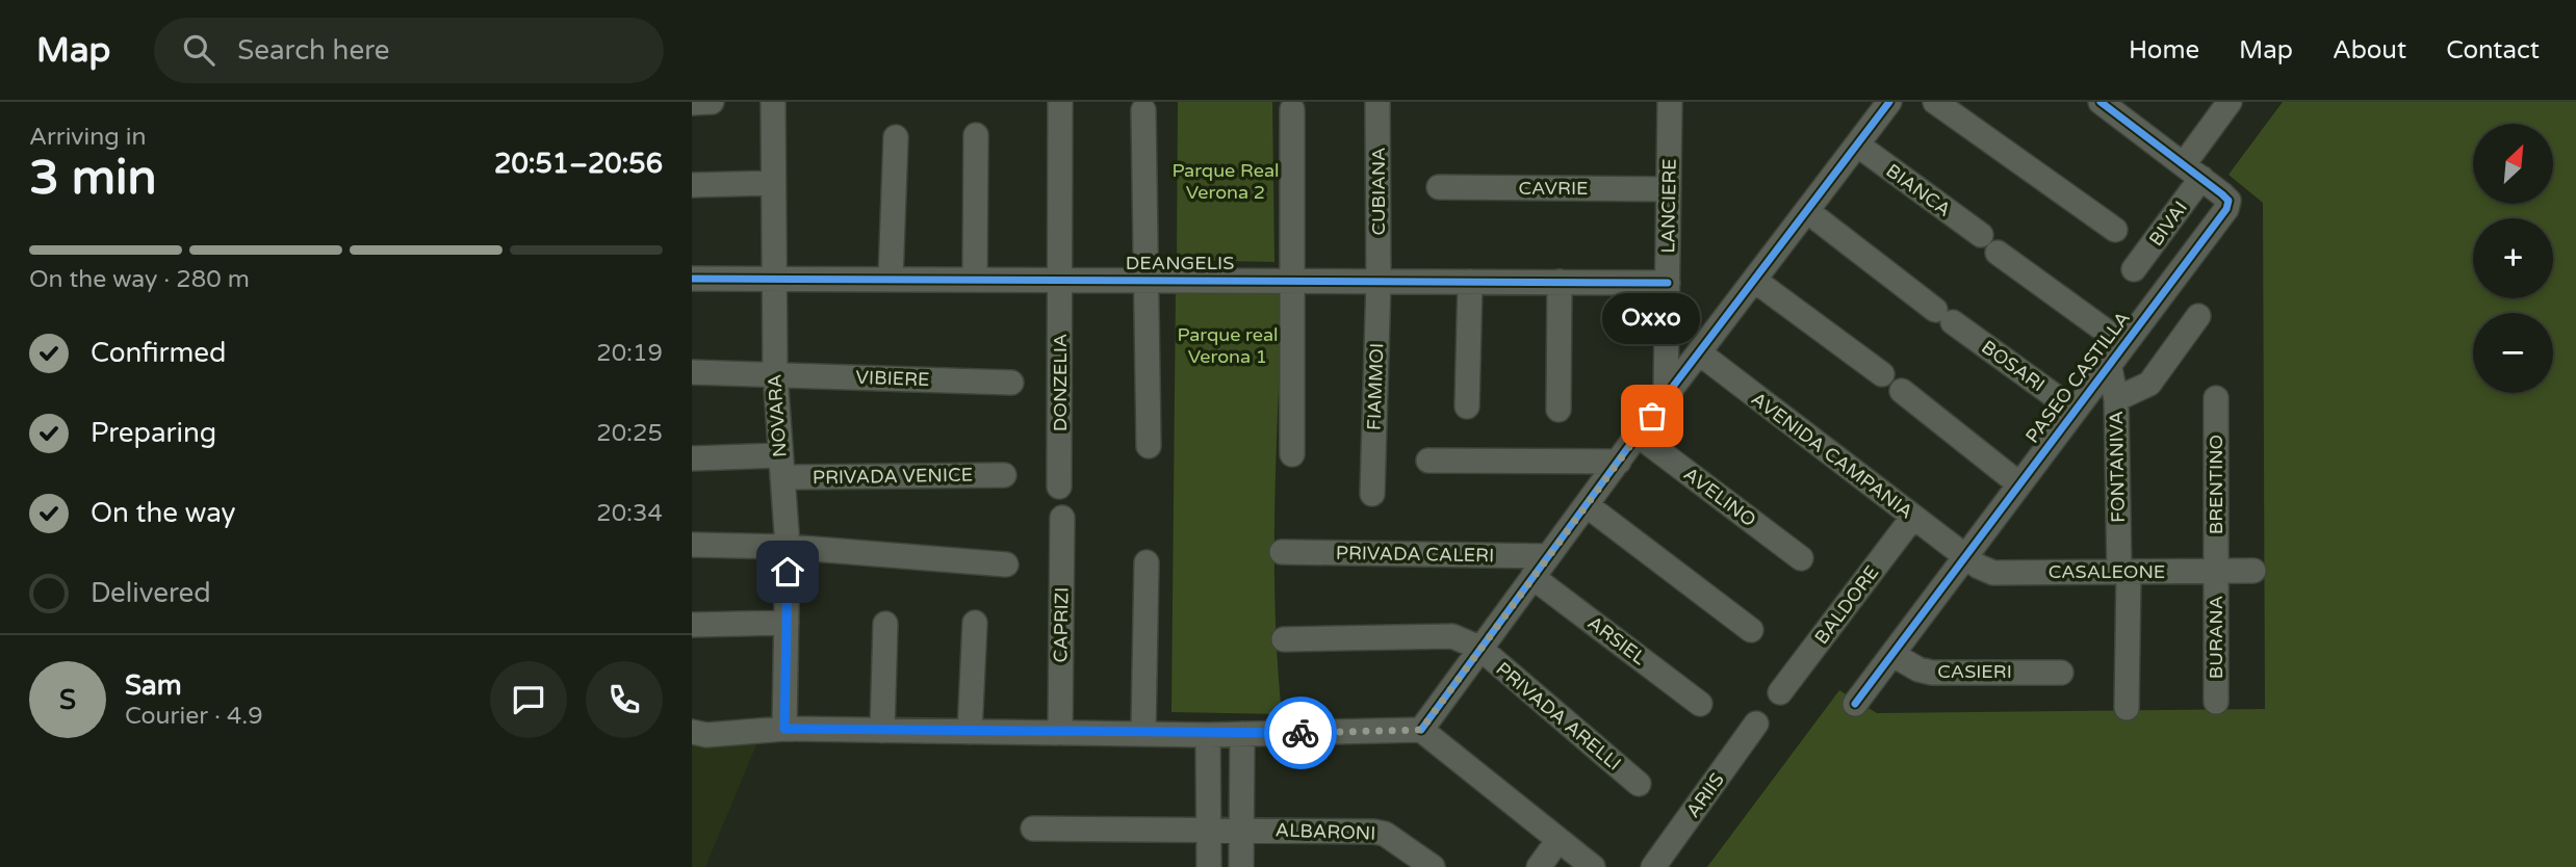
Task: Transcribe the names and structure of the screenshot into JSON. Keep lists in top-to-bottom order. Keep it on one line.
{"streets":{"street":["CAVRIE","BIANCA","CUBIANA","LANCIERE","BIVAI","DEANGELIS","BOSARI","PASEO CASTILLA","VIBIERE","DONZELIA","FIAMMOI","NOVARA","AVENIDA CAMPANIA","FONTANIVA","PRIVADA VENICE","BRENTINO","AVELINO","PRIVADA CALERI","CASALEONE","BALDORE","CAPRIZI","BURANA","ARSIEL","CASIERI","PRIVADA ARELLI","ARIIS","ALBARONI"]},"crossings":[["CAVRIE","LANCIERE"],["BIANCA","PASEO CASTILLA"],["CUBIANA","DEANGELIS"],["CUBIANA","FIAMMOI"],["LANCIERE","DEANGELIS"],["BIVAI","PASEO CASTILLA"],["DEANGELIS","DONZELIA"],["DEANGELIS","FIAMMOI"],["DEANGELIS","NOVARA"],["BOSARI","PASEO CASTILLA"],["PASEO CASTILLA","AVENIDA CAMPANIA"],["PASEO CASTILLA","FONTANIVA"],["PASEO CASTILLA","CASALEONE"],["PASEO CASTILLA","CASIERI"],["VIBIERE","NOVARA"],["NOVARA","PRIVADA VENICE"],["AVENIDA CAMPANIA","CASALEONE"],["AVENIDA CAMPANIA","BALDORE"],["FONTANIVA","CASALEONE"],["BRENTINO","CASALEONE"],["BRENTINO","BURANA"],["CASALEONE","BURANA"]],"parks":["Parque Real Verona 2","Parque real Verona 1"],"places":["Oxxo"],"north":"top right","page":{"header":"Map","search":"Search here","nav":["Home","Map","About","Contact"],"heading":["3 min","Arriving in","20:51–20:56"],"panel":["Sam","Courier · 4.9"],"map_buttons":["+","−"],"bar":"On the way · 280 m","bubble":"Oxxo","list":[["Confirmed","20:19"],["Preparing","20:25"],["On the way","20:34"],"Delivered"],"round":"S"}}
